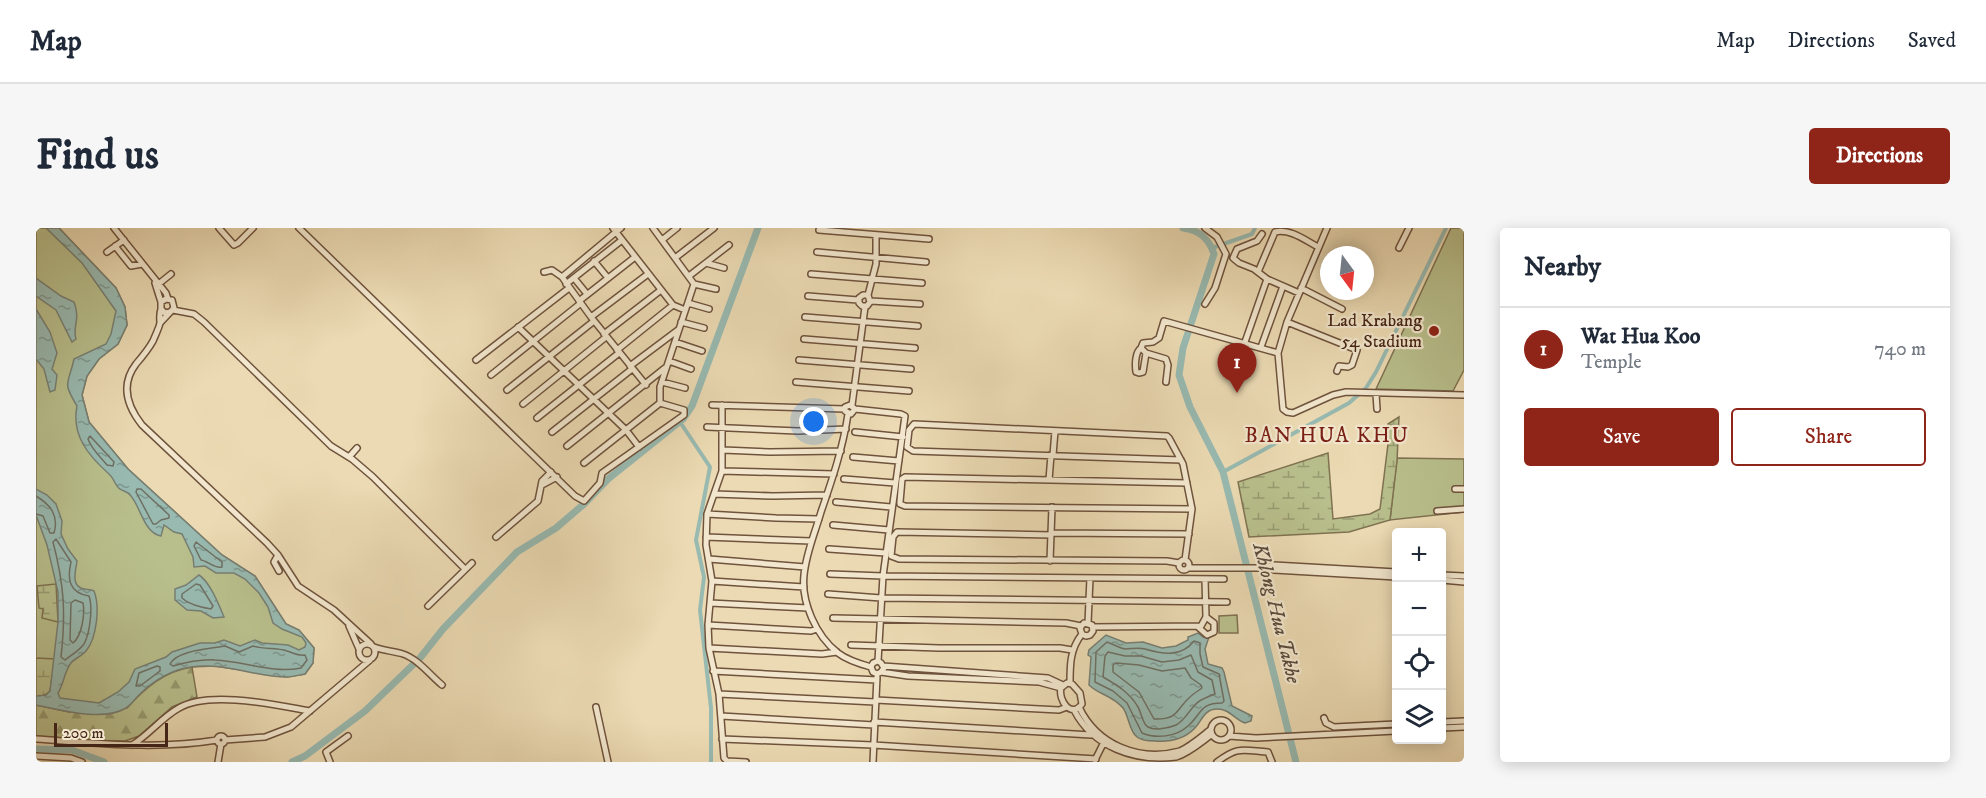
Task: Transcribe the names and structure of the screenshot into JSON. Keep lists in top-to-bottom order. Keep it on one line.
{"districts":["BAN HUA KHU"],"water":["Khlong Hua Takhe"],"places":["Lad Krabang 54 Stadium"],"scale_bar":"200 m","north":"bottom","page":{"header":"Map","nav":["Map","Directions","Saved"],"buttons":["Directions",["Save","Share"]],"title":"Find us","heading":"Nearby","list":[{"mark":"1","name":"Wat Hua Koo","note":"Temple","value":"740 m"}],"pins":"1","map_buttons":["+","−"],"scale":"200 m"}}
